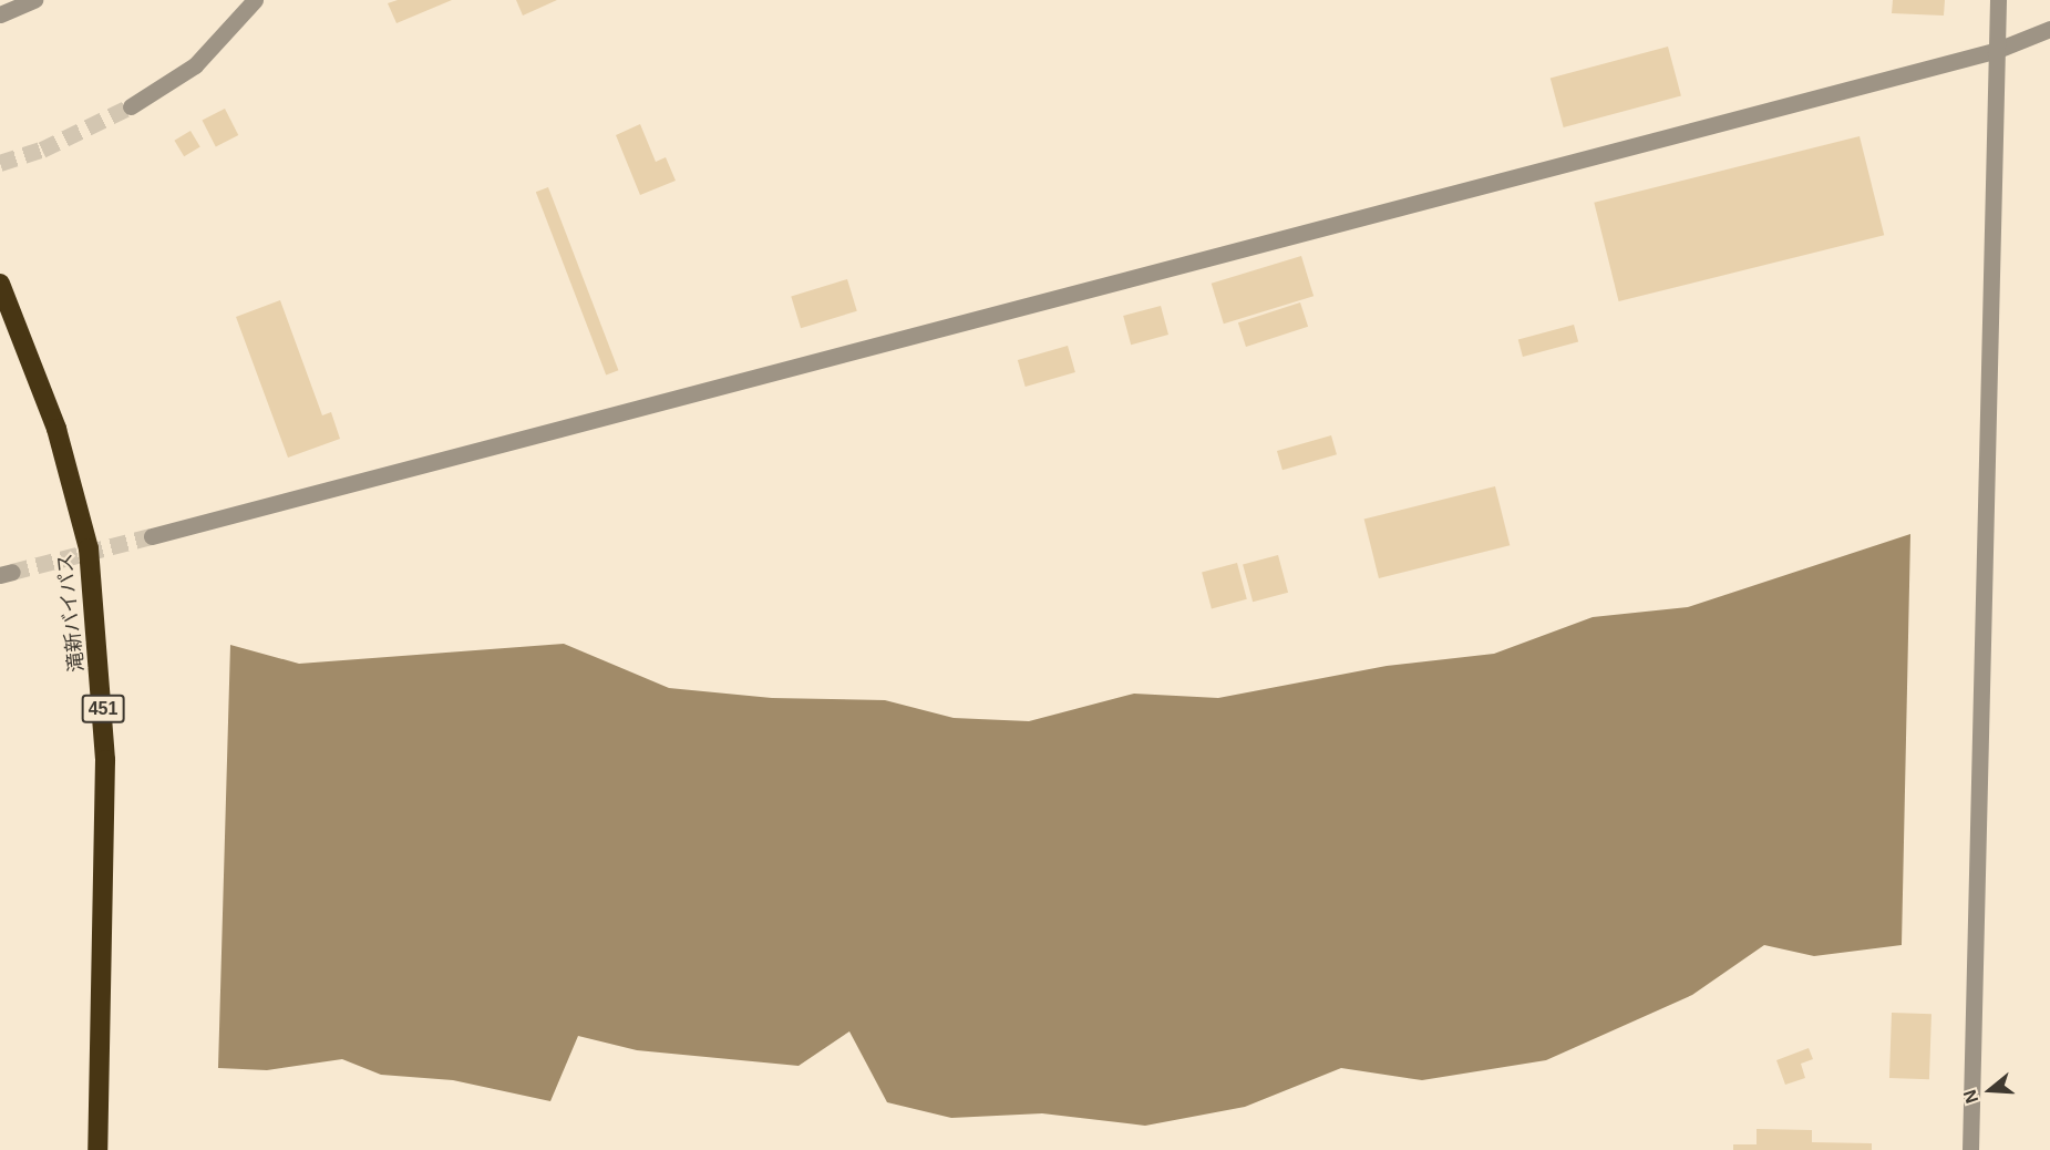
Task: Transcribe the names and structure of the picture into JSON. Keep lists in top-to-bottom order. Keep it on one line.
{"streets":{"highway":["滝新バイパス","451"]},"north":"left"}
